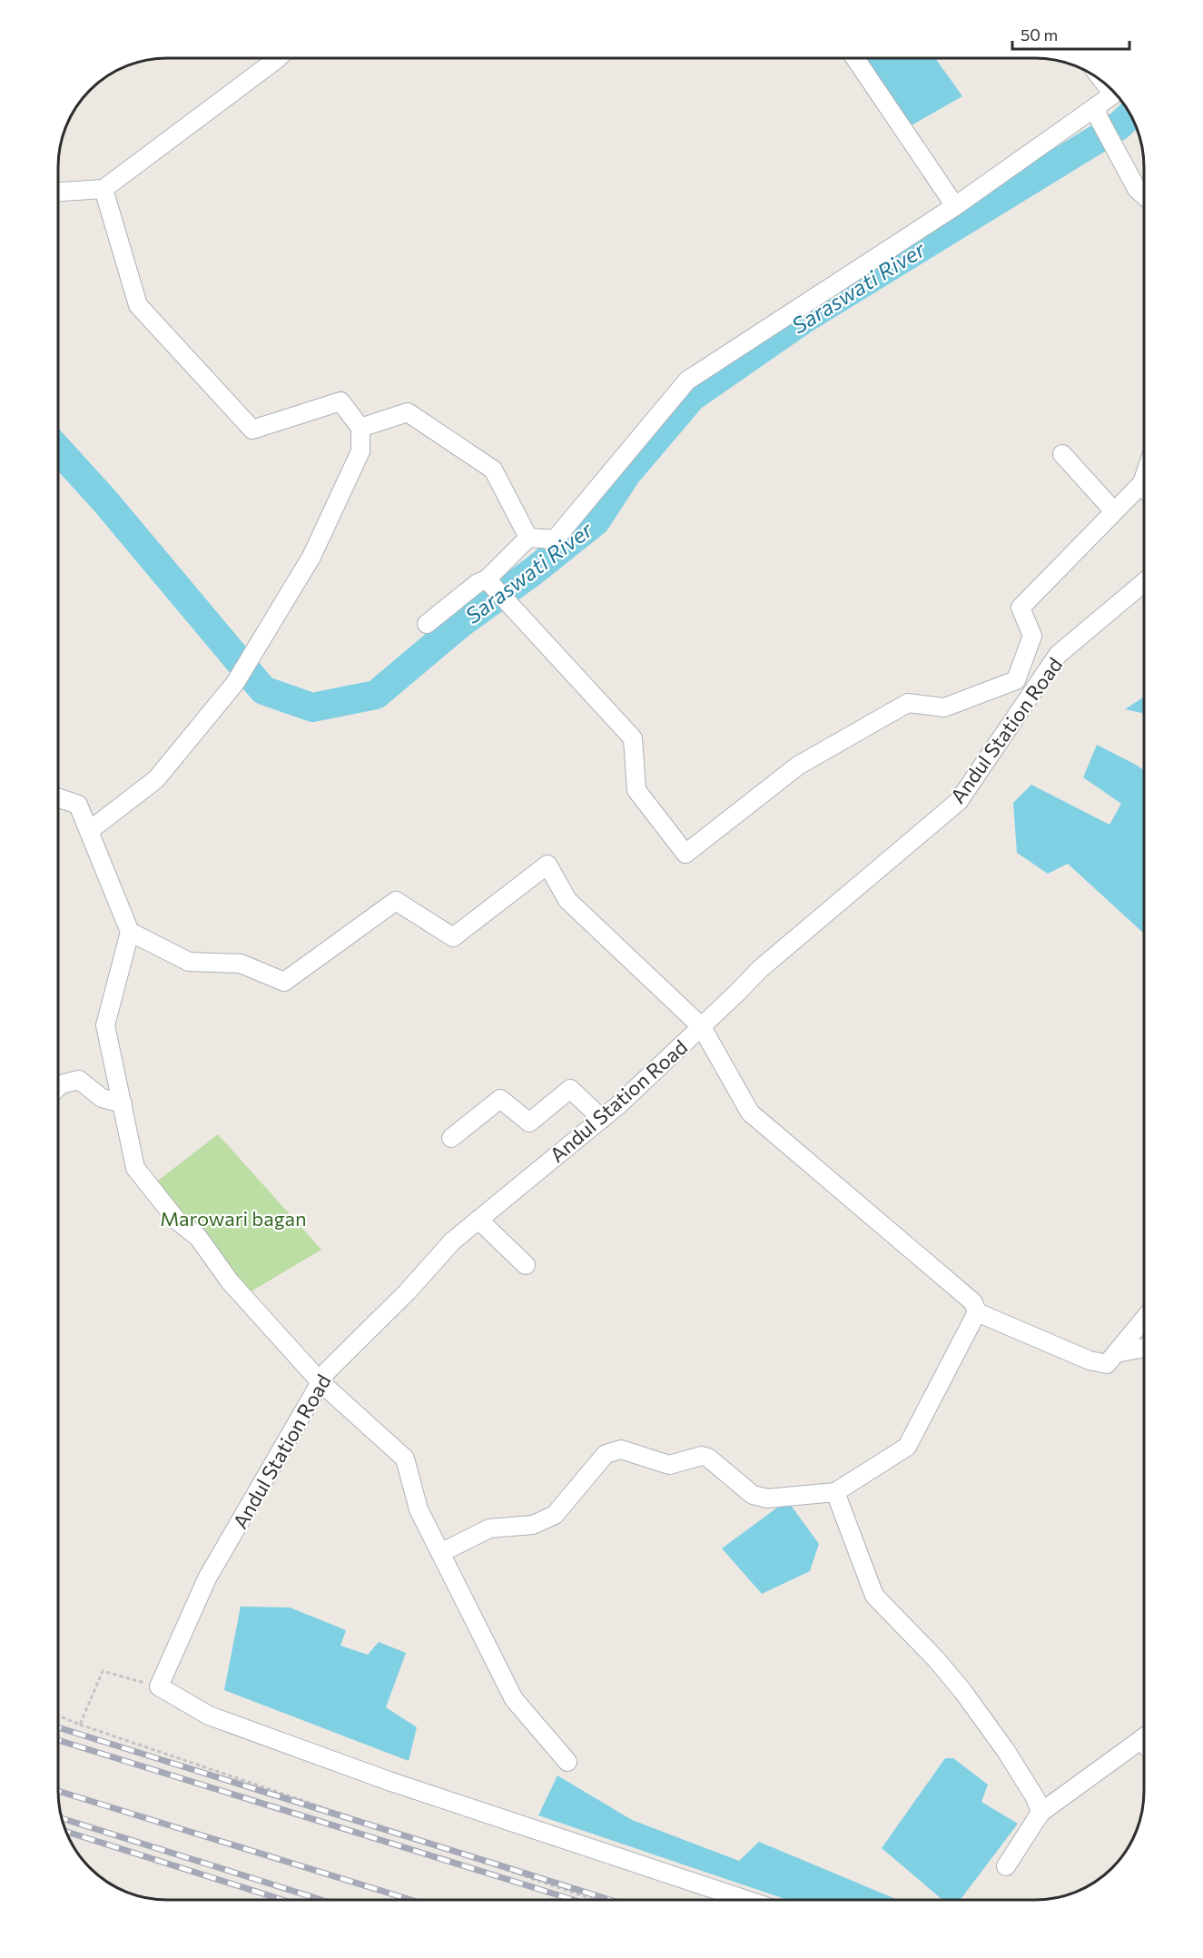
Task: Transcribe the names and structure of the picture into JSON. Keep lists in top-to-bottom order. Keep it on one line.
{"streets":{"street":["Andul Station Road"]},"water":["Saraswati River"],"parks":["Marowari bagan"],"scale_bar":"50 m"}
